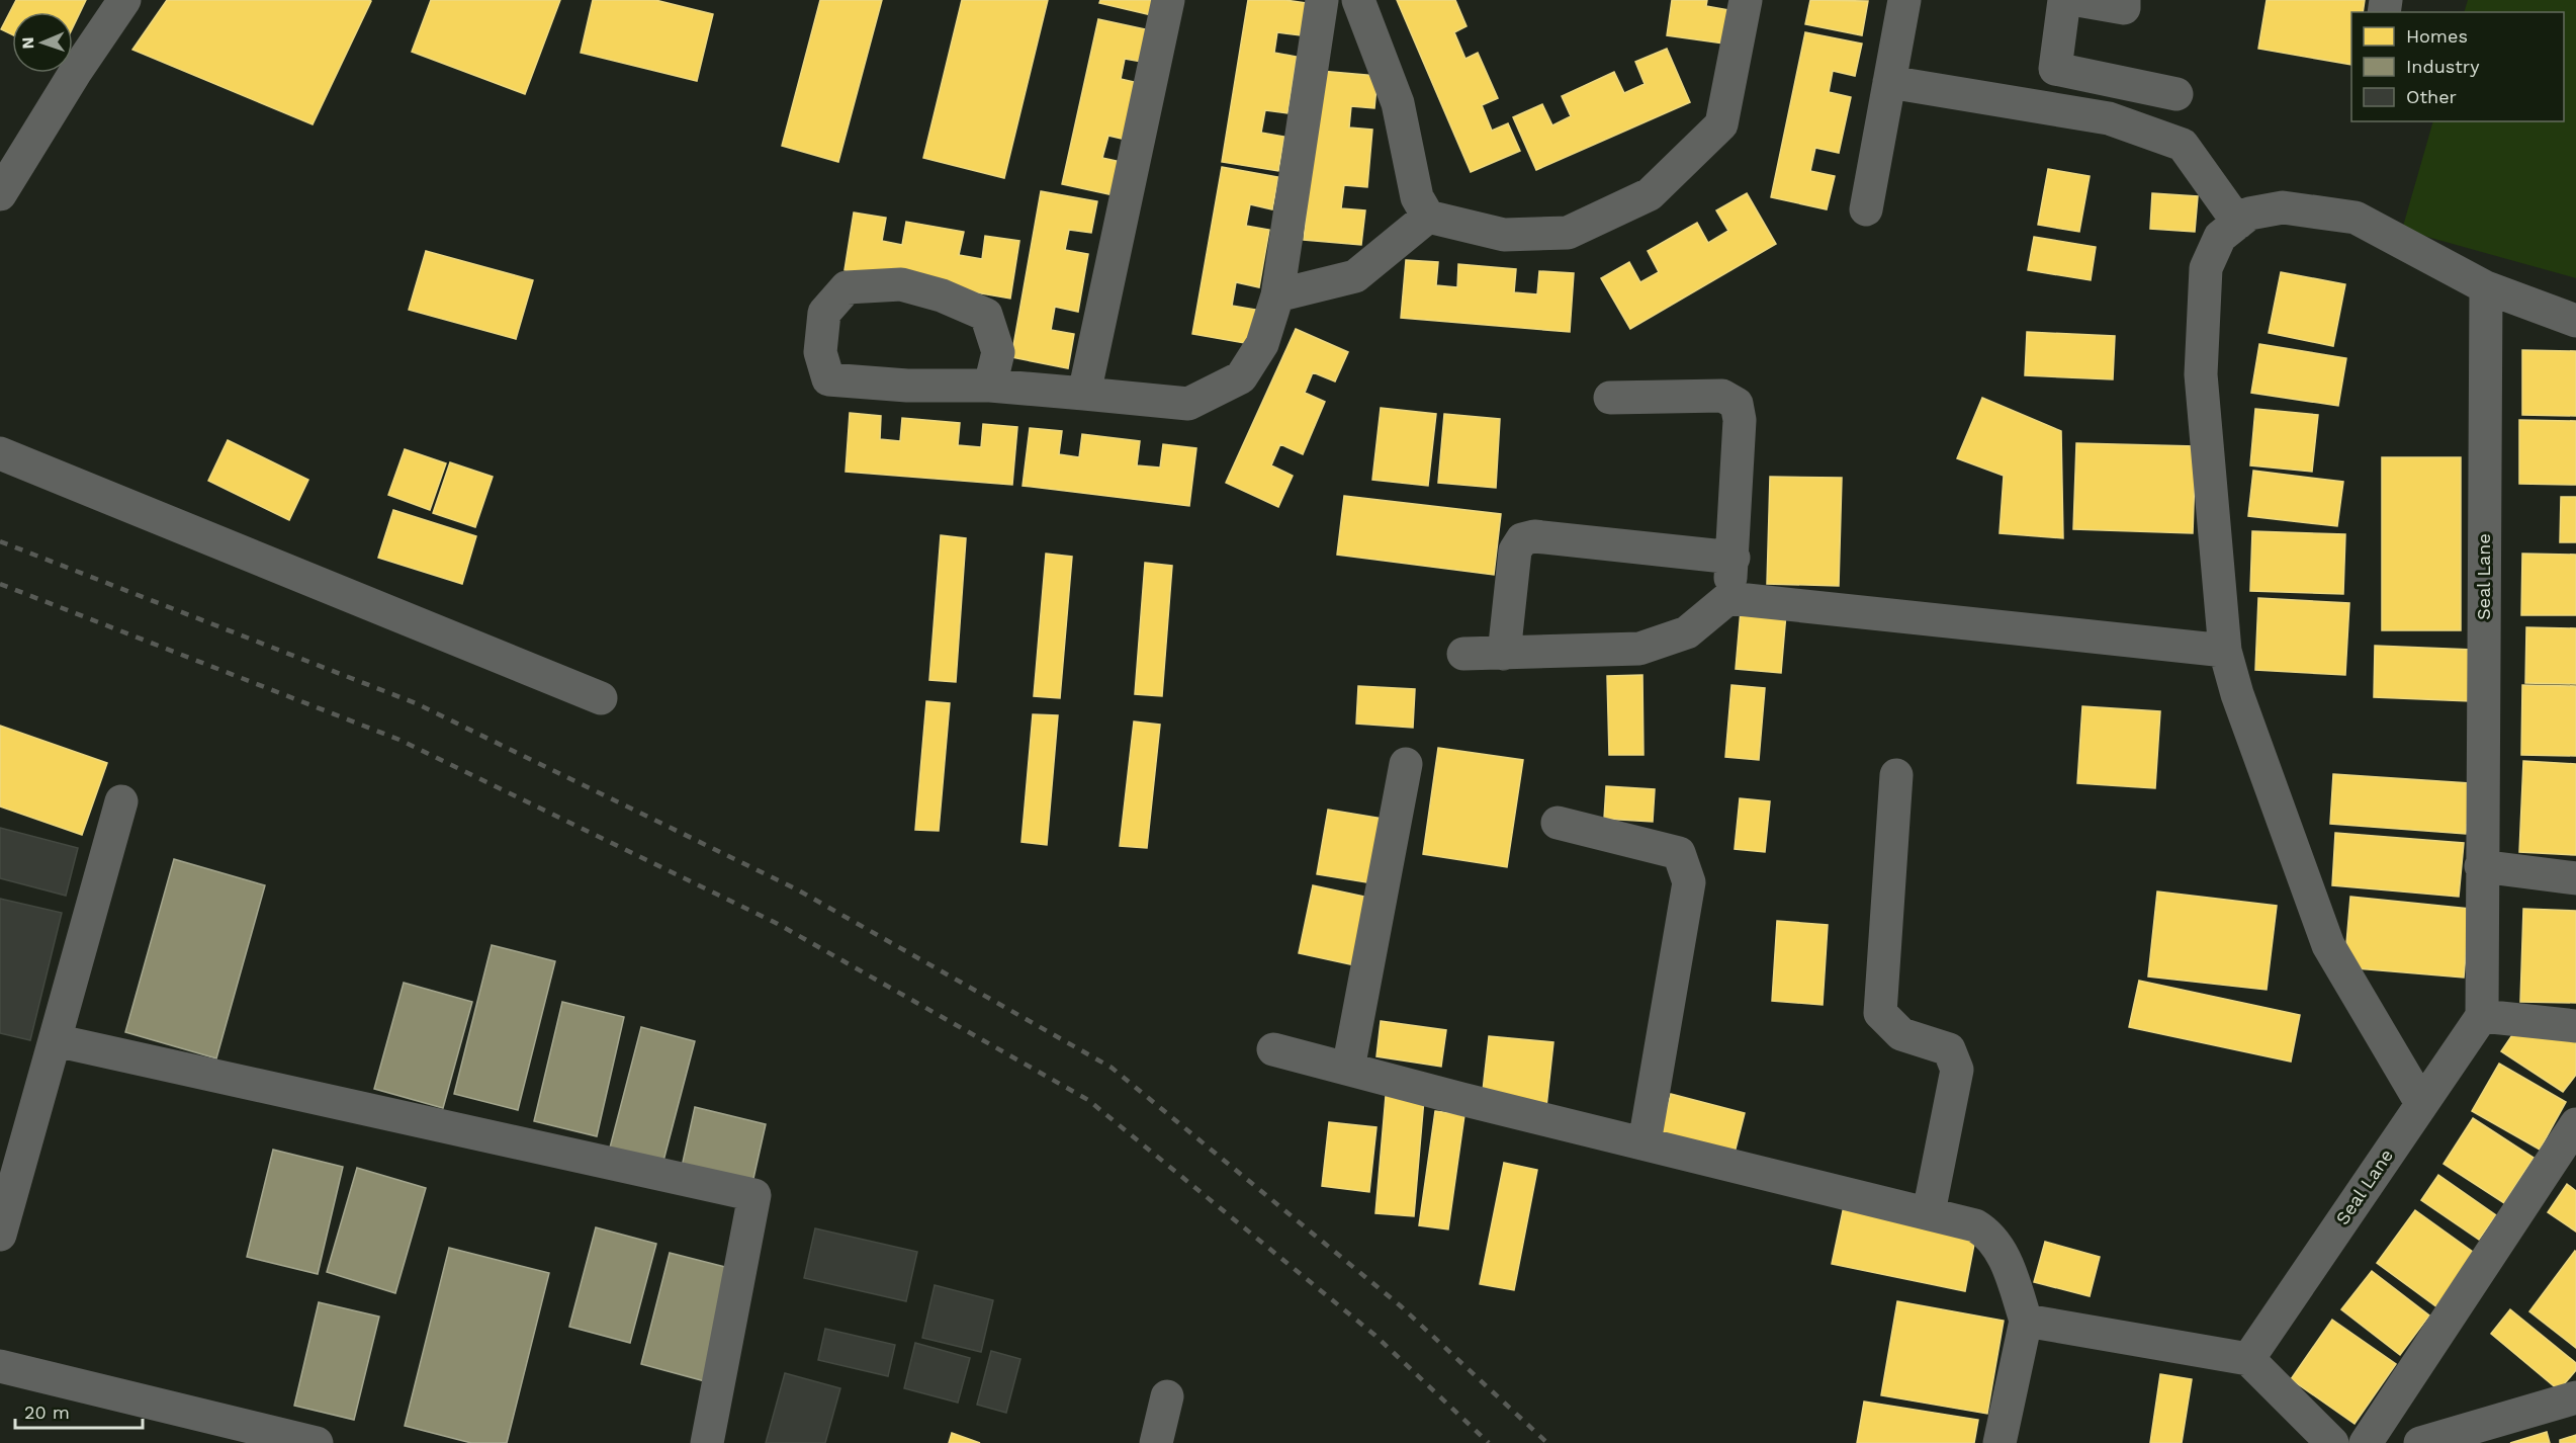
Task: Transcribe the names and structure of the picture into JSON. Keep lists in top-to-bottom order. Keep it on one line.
{"streets":{"street":["Seal Lane"]},"legend":["Homes","Industry","Other"],"scale_bar":"20 m","north":"left"}
